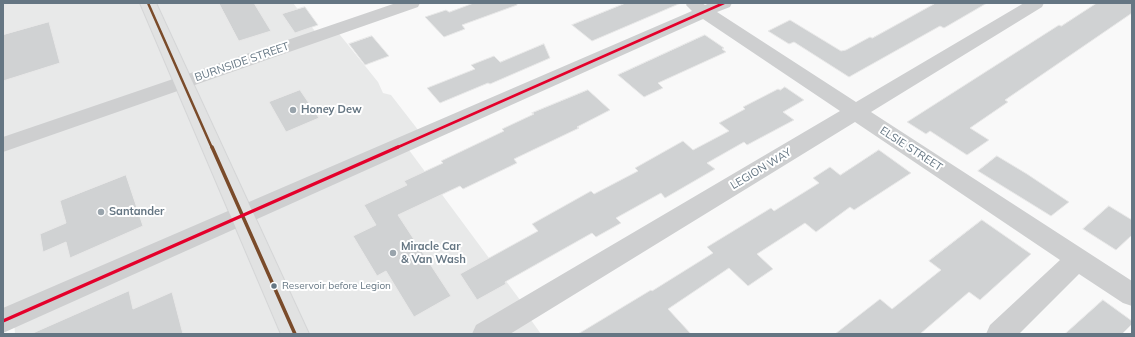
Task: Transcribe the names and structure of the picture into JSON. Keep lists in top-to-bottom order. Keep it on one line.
{"streets":{"street":["BURNSIDE STREET","ELSIE STREET","LEGION WAY"]},"crossings":[["ELSIE STREET","LEGION WAY"]],"places":["Honey Dew","Santander","Miracle Car & Van Wash","Reservoir before Legion"]}
